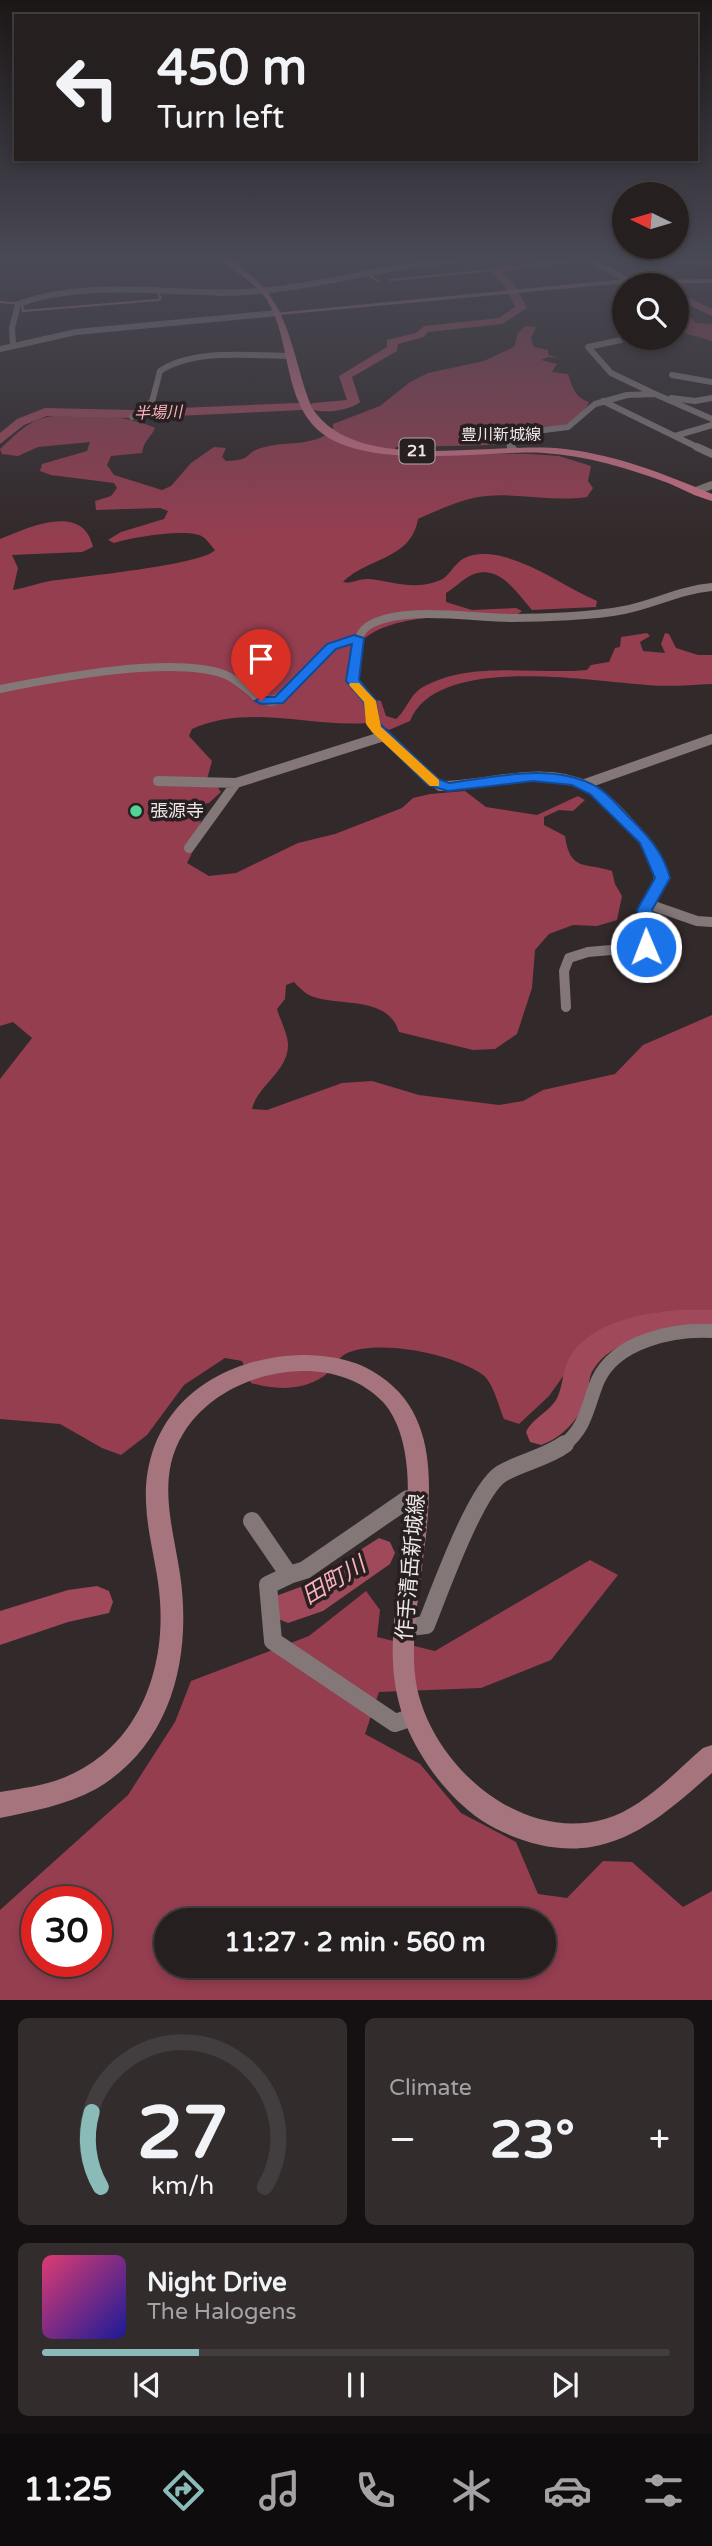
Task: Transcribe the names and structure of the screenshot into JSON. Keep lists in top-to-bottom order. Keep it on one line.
{"streets":{"main road":["豊川新城線","21","作手清岳新城線"]},"water":["半場川","田町川"],"places":["張源寺"],"north":"left","page":{"turn":["450 m","Turn left"],"limit":"30","trip":"11:27 · 2 min · 560 m","tile":"Climate","heat":["−","23°","+"],"song":["Night Drive","The Halogens"],"tabs":"11:25","gauge":["27","km/h"]}}
